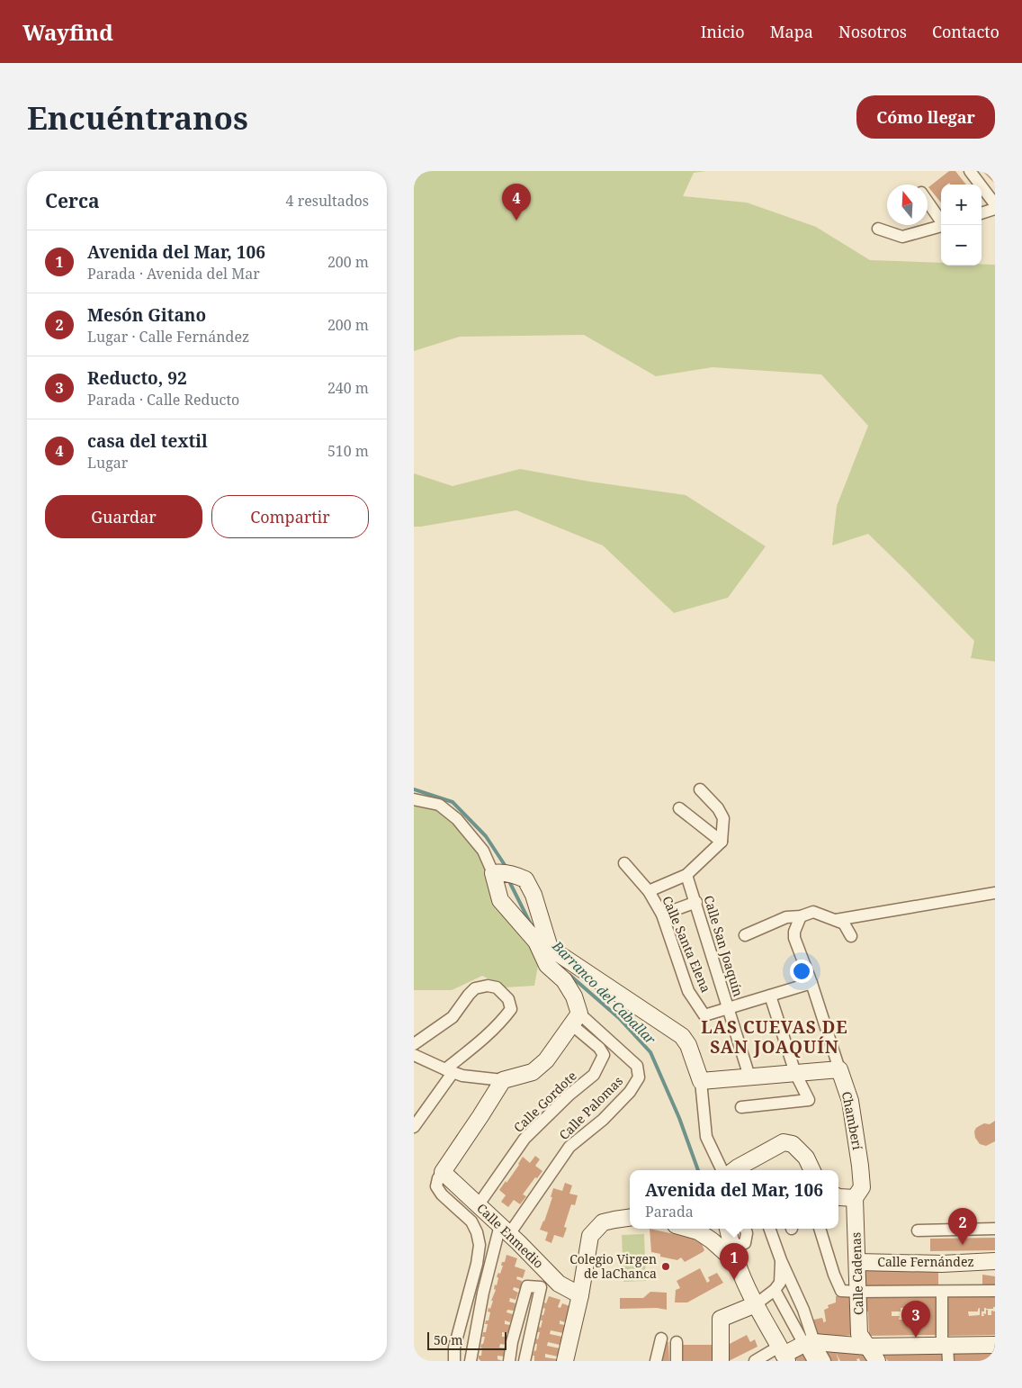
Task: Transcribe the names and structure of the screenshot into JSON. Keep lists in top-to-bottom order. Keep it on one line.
{"streets":{"street":["Calle Santa Elena","Calle San Joaquín","Calle Gordote","Calle Palomas","Chamberí","Calle Enmedio","Calle Fernández","Calle Cadenas"]},"crossings":[["Calle Santa Elena","Calle San Joaquín"],["Calle Gordote","Calle Palomas"],["Calle Gordote","Calle Enmedio"],["Calle Palomas","Calle Enmedio"],["Chamberí","Calle Cadenas"],["Calle Fernández","Calle Cadenas"]],"districts":["LAS CUEVAS DE SAN JOAQUÍN"],"water":["Barranco del Caballar"],"places":["Colegio Virgen de laChanca"],"scale_bar":"50 m","north":"top","page":{"header":"Wayfind","nav":["Inicio","Mapa","Nosotros","Contacto"],"buttons":["Cómo llegar",["Guardar","Compartir"]],"title":"Encuéntranos","heading":["Cerca","4 resultados"],"pins":["4","2","1","3"],"map_buttons":["+","−"],"list":[{"mark":"1","name":"Avenida del Mar, 106","note":"Parada · Avenida del Mar","value":"200 m"},{"mark":"2","name":"Mesón Gitano","note":"Lugar · Calle Fernández","value":"200 m"},{"mark":"3","name":"Reducto, 92","note":"Parada · Calle Reducto","value":"240 m"},{"mark":"4","name":"casa del textil","note":"Lugar","value":"510 m"}],"popup":["Avenida del Mar, 106","Parada"],"scale":"50 m"}}
